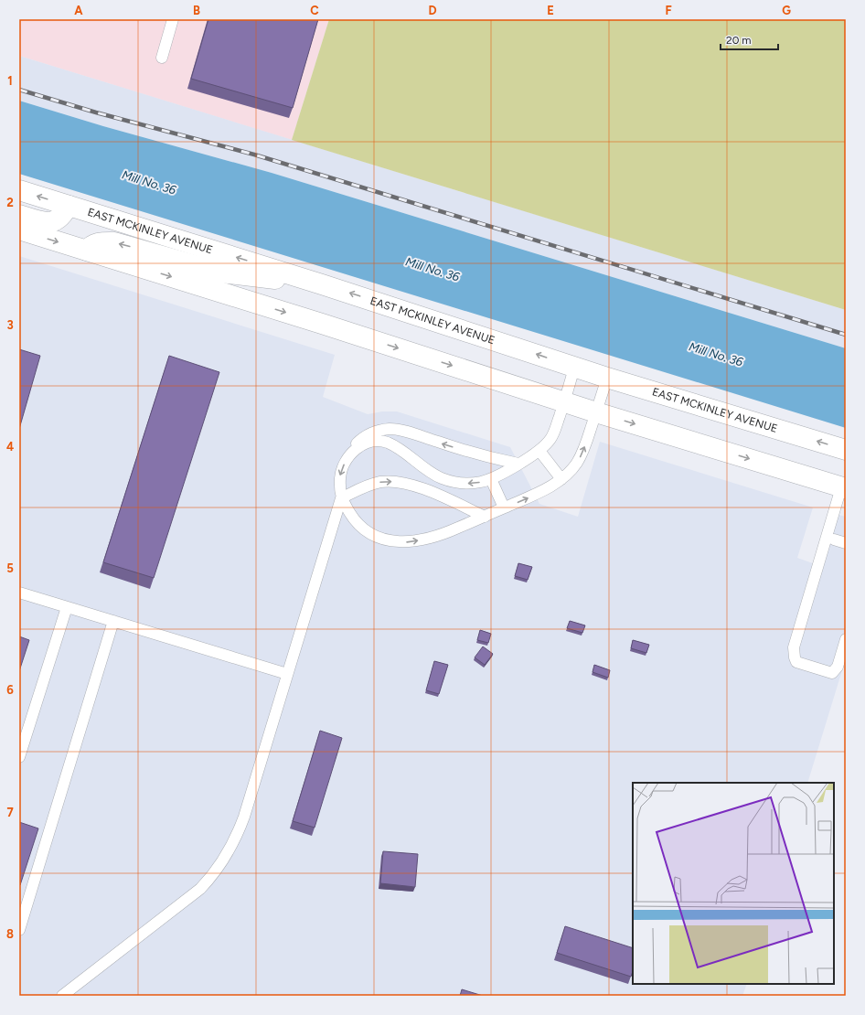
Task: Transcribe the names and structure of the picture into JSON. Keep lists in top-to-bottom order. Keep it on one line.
{"streets":{"main road":["EAST MCKINLEY AVENUE"]},"water":["Mill No. 36"],"scale_bar":"20 m","grid":{"columns":["A","B","C","D","E","F","G"],"rows":["1","2","3","4","5","6","7","8"]}}
